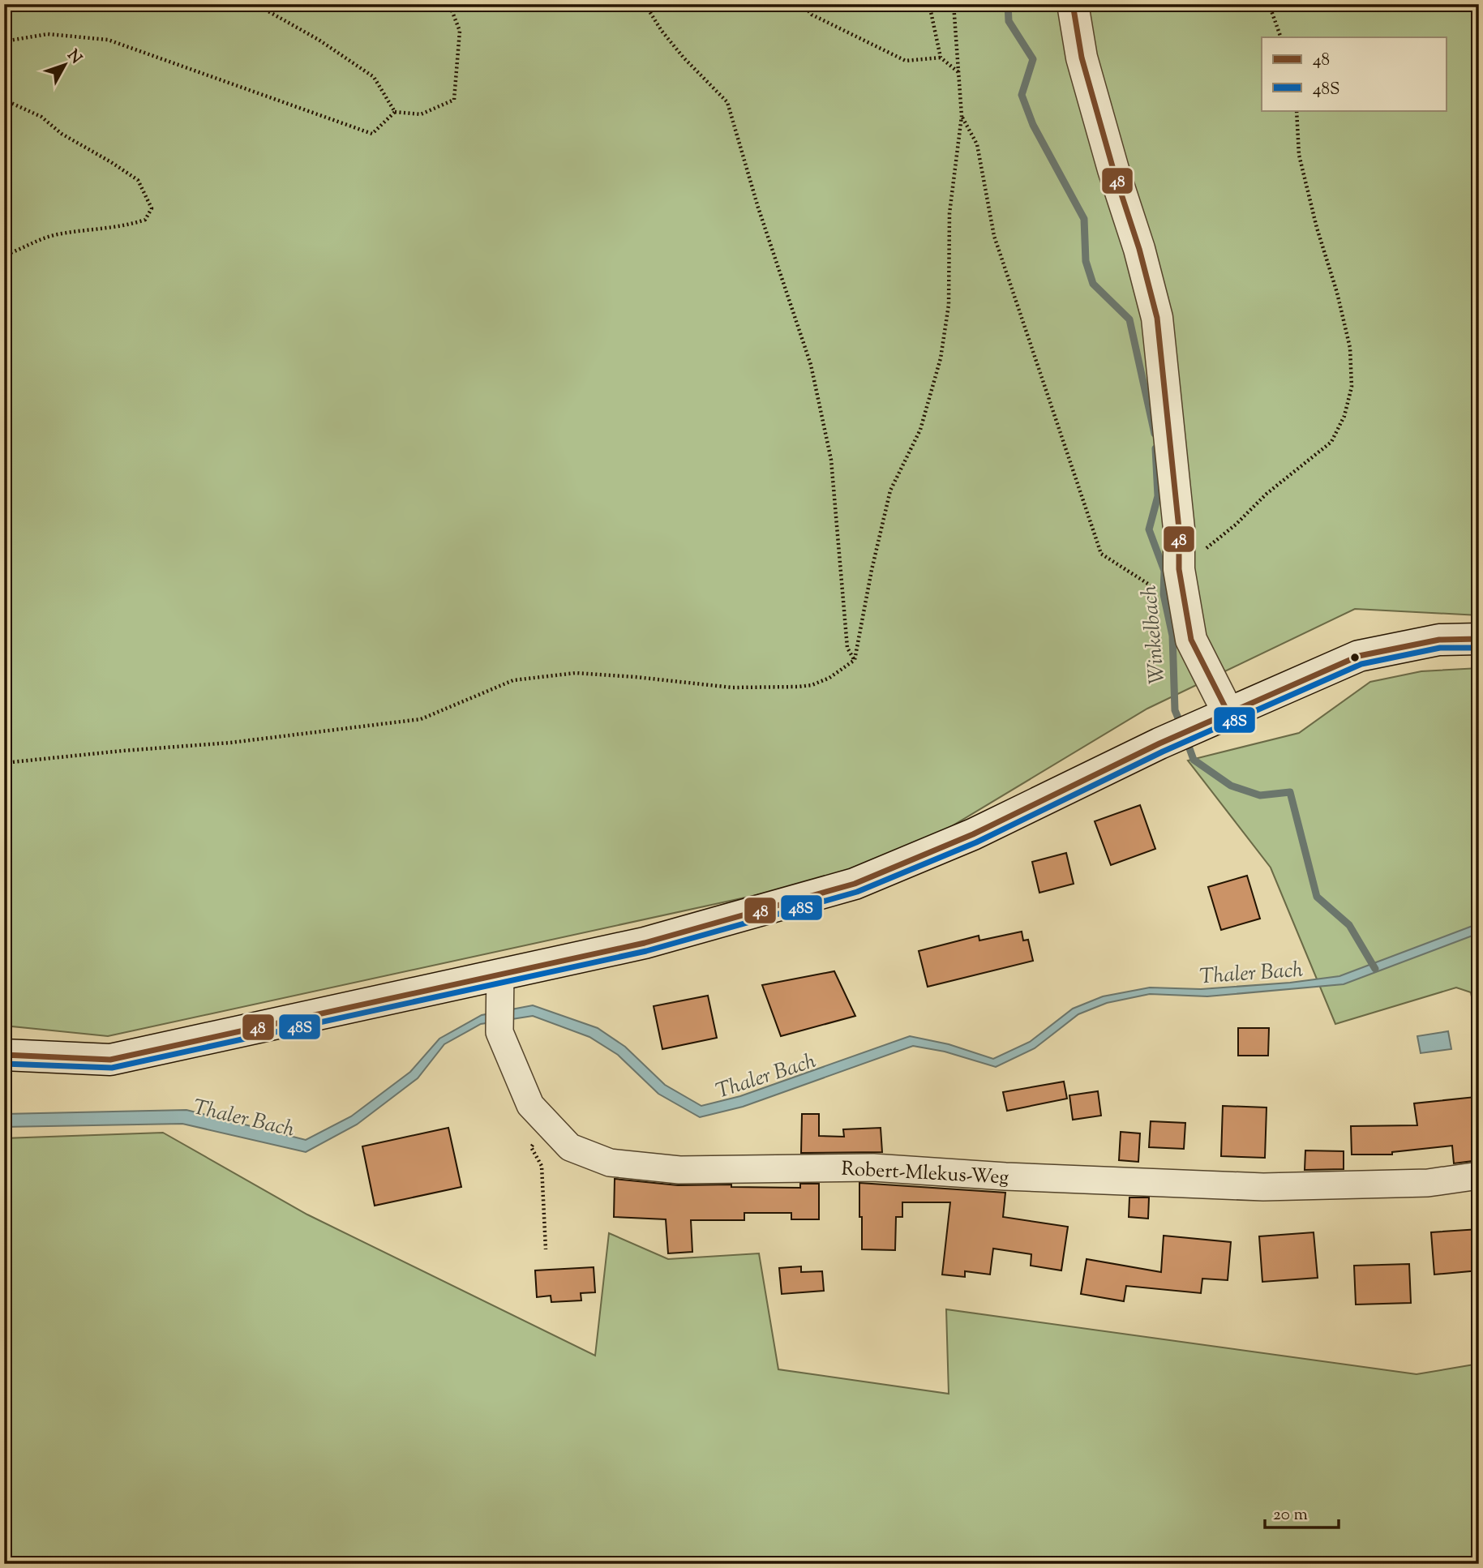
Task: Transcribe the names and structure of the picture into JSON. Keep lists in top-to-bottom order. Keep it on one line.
{"streets":{"street":["Robert-Mlekus-Weg"]},"water":["Winkelbach","Thaler Bach"],"lines":["transit line 48","transit line 48S"],"legend":["48","48S"],"scale_bar":"20 m","north":"top right"}
